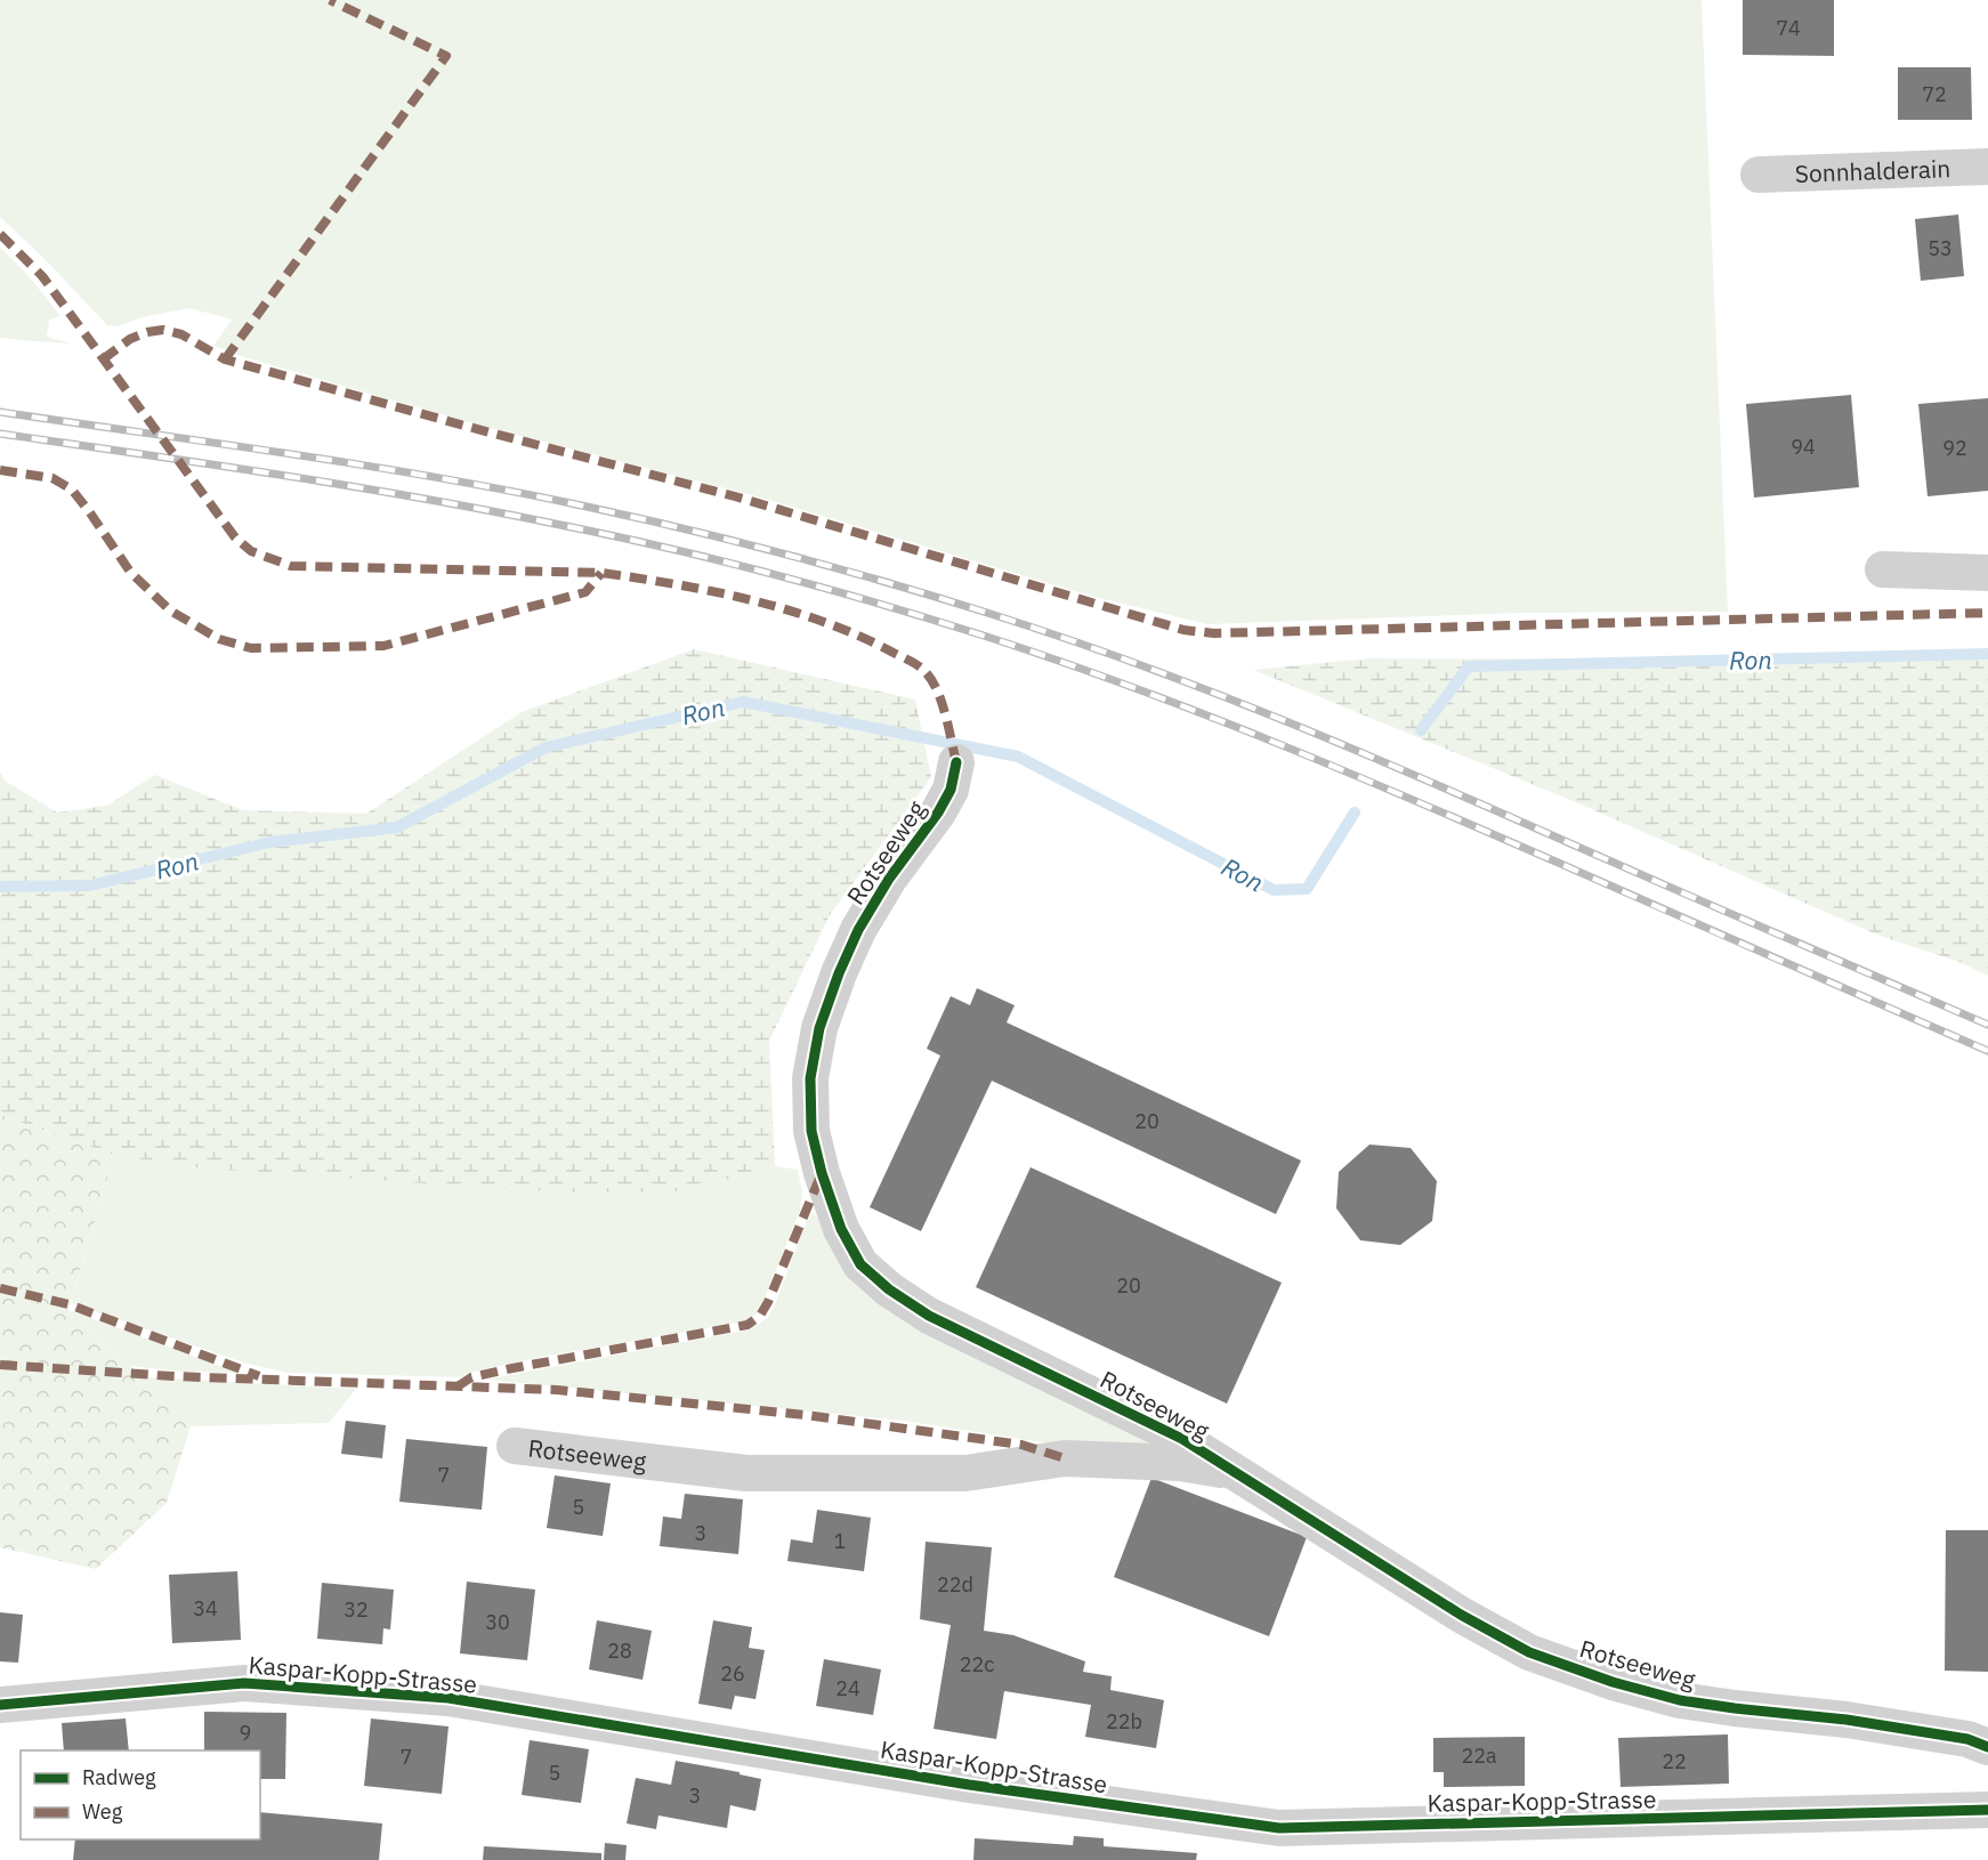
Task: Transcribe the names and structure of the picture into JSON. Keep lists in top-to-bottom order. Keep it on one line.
{"streets":{"street":["Sonnhalderain","Rotseeweg","Kaspar-Kopp-Strasse"]},"water":["Ron"],"house_numbers":["74","72","53","94","92","20","20","7","5","3","1","22d","34","32","30","28","22c","26","24","22b","9","22a","7","22","5","3"],"legend":["Radweg","Weg"]}
